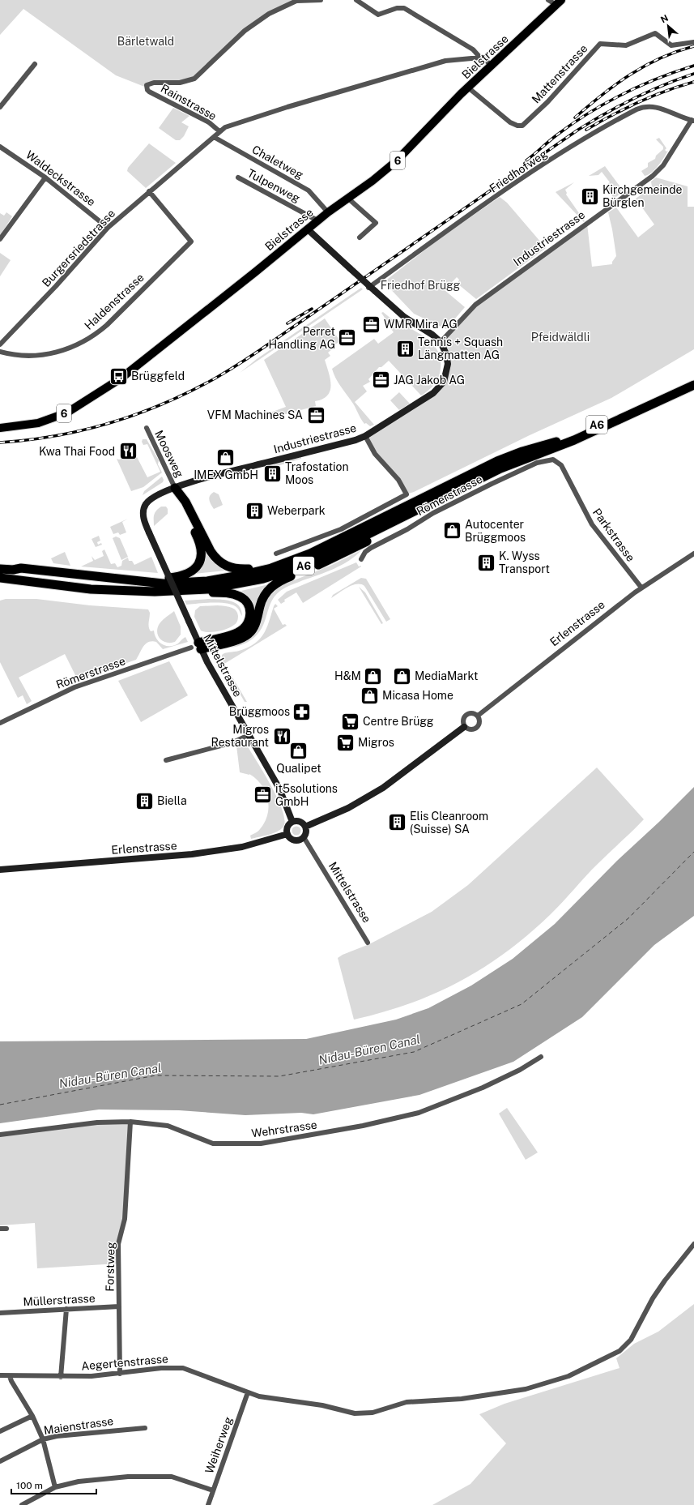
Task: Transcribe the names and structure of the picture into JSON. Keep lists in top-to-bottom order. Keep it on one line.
{"streets":{"highway":["A6"],"main road":["Bielstrasse","6","Industriestrasse","Erlenstrasse","Mittelstrasse"],"street":["Mattenstrasse","Rainstrasse","Chaletweg","Friedhofweg","Waldeckstrasse","Tulpenweg","Burgersriedstrasse","Haldenstrasse","Moosweg","Römerstrasse","Parkstrasse","Wehrstrasse","Forstweg","Müllerstrasse","Aegertenstrasse","Maienstrasse","Weiherweg"]},"crossings":[["Bielstrasse","Mattenstrasse"],["Bielstrasse","Chaletweg"],["Bielstrasse","Tulpenweg"],["Bielstrasse","Industriestrasse"],["Rainstrasse","Burgersriedstrasse"],["Chaletweg","Burgersriedstrasse"],["Friedhofweg","Industriestrasse"],["Waldeckstrasse","Burgersriedstrasse"],["Industriestrasse","Moosweg"],["Industriestrasse","Mittelstrasse"],["Burgersriedstrasse","Haldenstrasse"],["Römerstrasse","Parkstrasse"],["Römerstrasse","Mittelstrasse"],["Parkstrasse","Erlenstrasse"],["Erlenstrasse","Mittelstrasse"],["Wehrstrasse","Forstweg"],["Forstweg","Müllerstrasse"],["Forstweg","Aegertenstrasse"],["Aegertenstrasse","Weiherweg"]],"water":["Nidau-Büren Canal"],"parks":["Bärletwald","Friedhof Brügg","Pfeidwäldli"],"places":{"building":["Kirchgemeinde Bürglen","Tennis + Squash Längmatten AG","Trafostation Moos","Weberpark","K. Wyss Transport","Biella","Elis Cleanroom (Suisse) SA"],"office":["WMR Mira AG","Perret Handling AG","JAG Jakob AG","VFM Machines SA","it5solutions GmbH"],"bus stop":["Brüggfeld"],"restaurant":["Kwa Thai Food","Migros Restaurant"],"shop":["IMEX GmbH","Autocenter Brüggmoos","H&M","MediaMarkt","Micasa Home","Qualipet"],"pharmacy":["Brüggmoos"],"supermarket":["Centre Brügg","Migros"]},"scale_bar":"100 m","north":"top left"}
